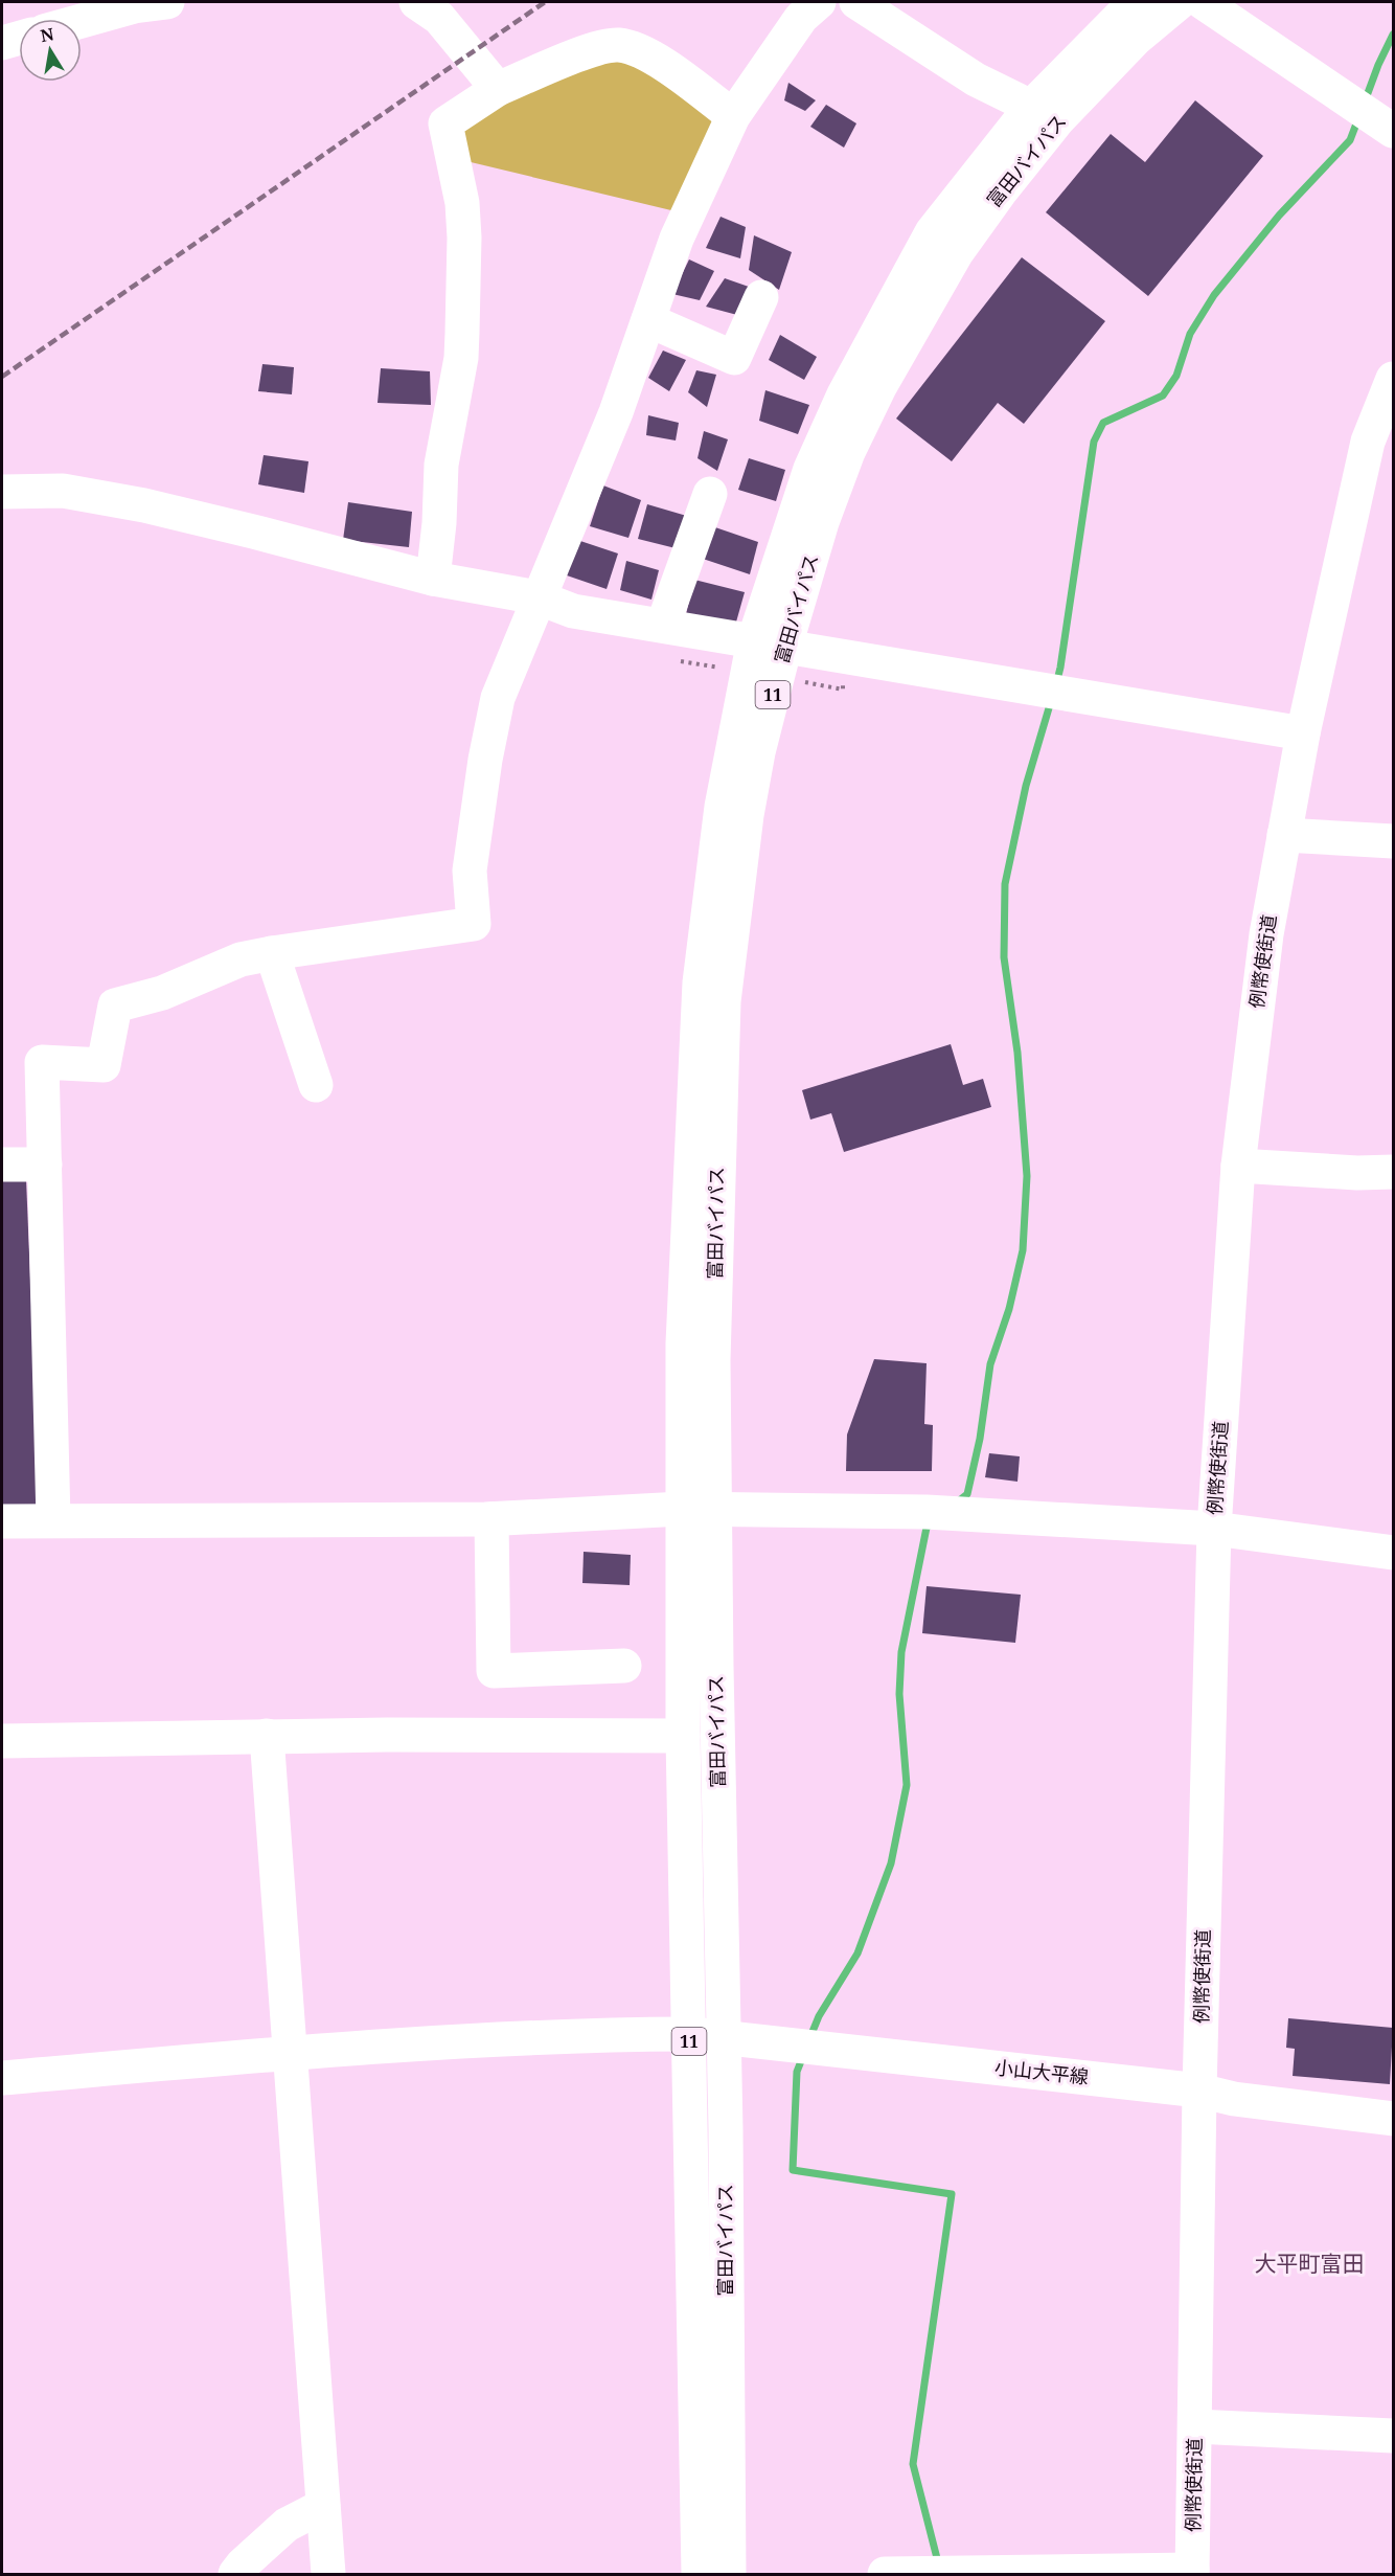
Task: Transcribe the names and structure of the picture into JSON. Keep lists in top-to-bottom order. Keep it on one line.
{"streets":{"street":["富田バイパス","11","例幣使街道","小山大平線"]},"crossings":[["富田バイパス","小山大平線"],["例幣使街道","小山大平線"]],"districts":["大平町富田"],"north":"top"}
